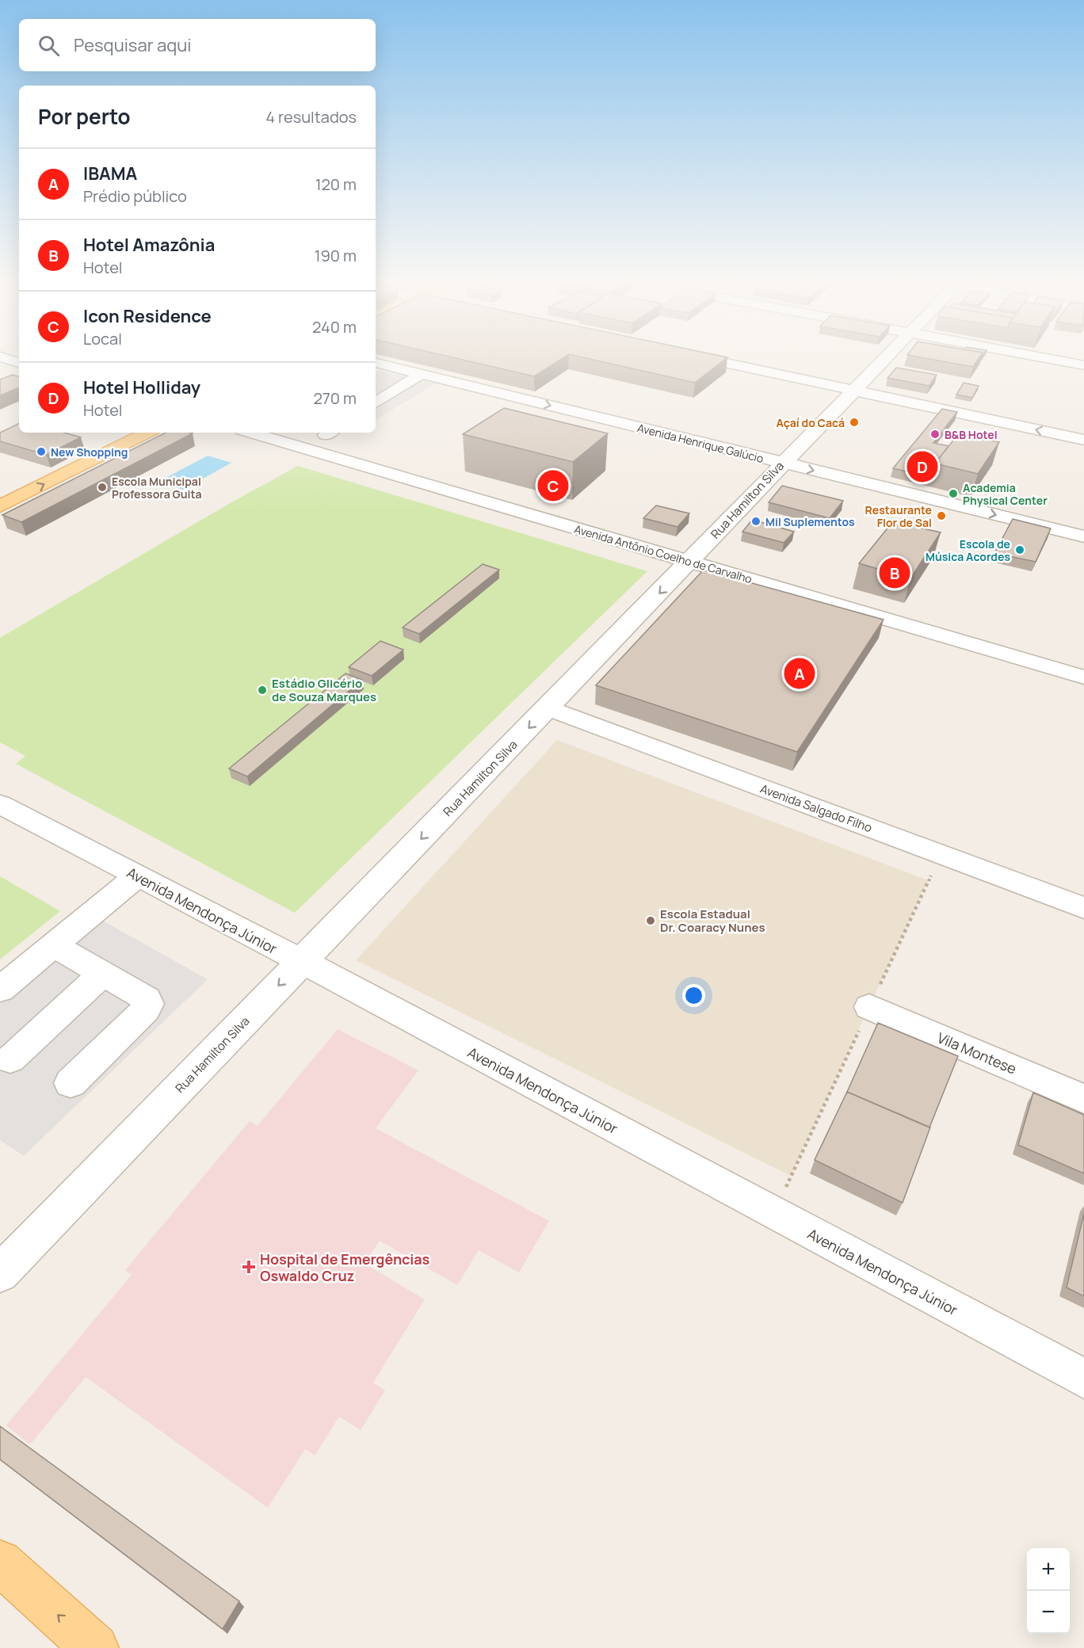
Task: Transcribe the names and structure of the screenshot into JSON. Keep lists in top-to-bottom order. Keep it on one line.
{"streets":{"street":["Avenida Henrique Galúcio","Rua Hamilton Silva","Avenida Antônio Coelho de Carvalho","Avenida Salgado Filho","Avenida Mendonça Júnior","Vila Montese"]},"crossings":[["Avenida Henrique Galúcio","Rua Hamilton Silva"],["Rua Hamilton Silva","Avenida Antônio Coelho de Carvalho"],["Rua Hamilton Silva","Avenida Salgado Filho"],["Rua Hamilton Silva","Avenida Mendonça Júnior"]],"places":{"other":["Açaí do Cacá","B&B Hotel","New Shopping","Escola Municipal Professora Guita","Academia Physical Center","Restaurante Flor de Sal","Mil Suplementos","Escola de Música Acordes","Estádio Glicério de Souza Marques","Escola Estadual Dr. Coaracy Nunes"],"health":["Hospital de Emergências Oswaldo Cruz"]},"page":{"search":"Pesquisar aqui","heading":["Por perto","4 resultados"],"list":[{"mark":"A","name":"IBAMA","note":"Prédio público","value":"120 m"},{"mark":"B","name":"Hotel Amazônia","note":"Hotel","value":"190 m"},{"mark":"C","name":"Icon Residence","note":"Local","value":"240 m"},{"mark":"D","name":"Hotel Holliday","note":"Hotel","value":"270 m"}],"pins":["D","C","B","A"],"map_buttons":["+","−"]}}
